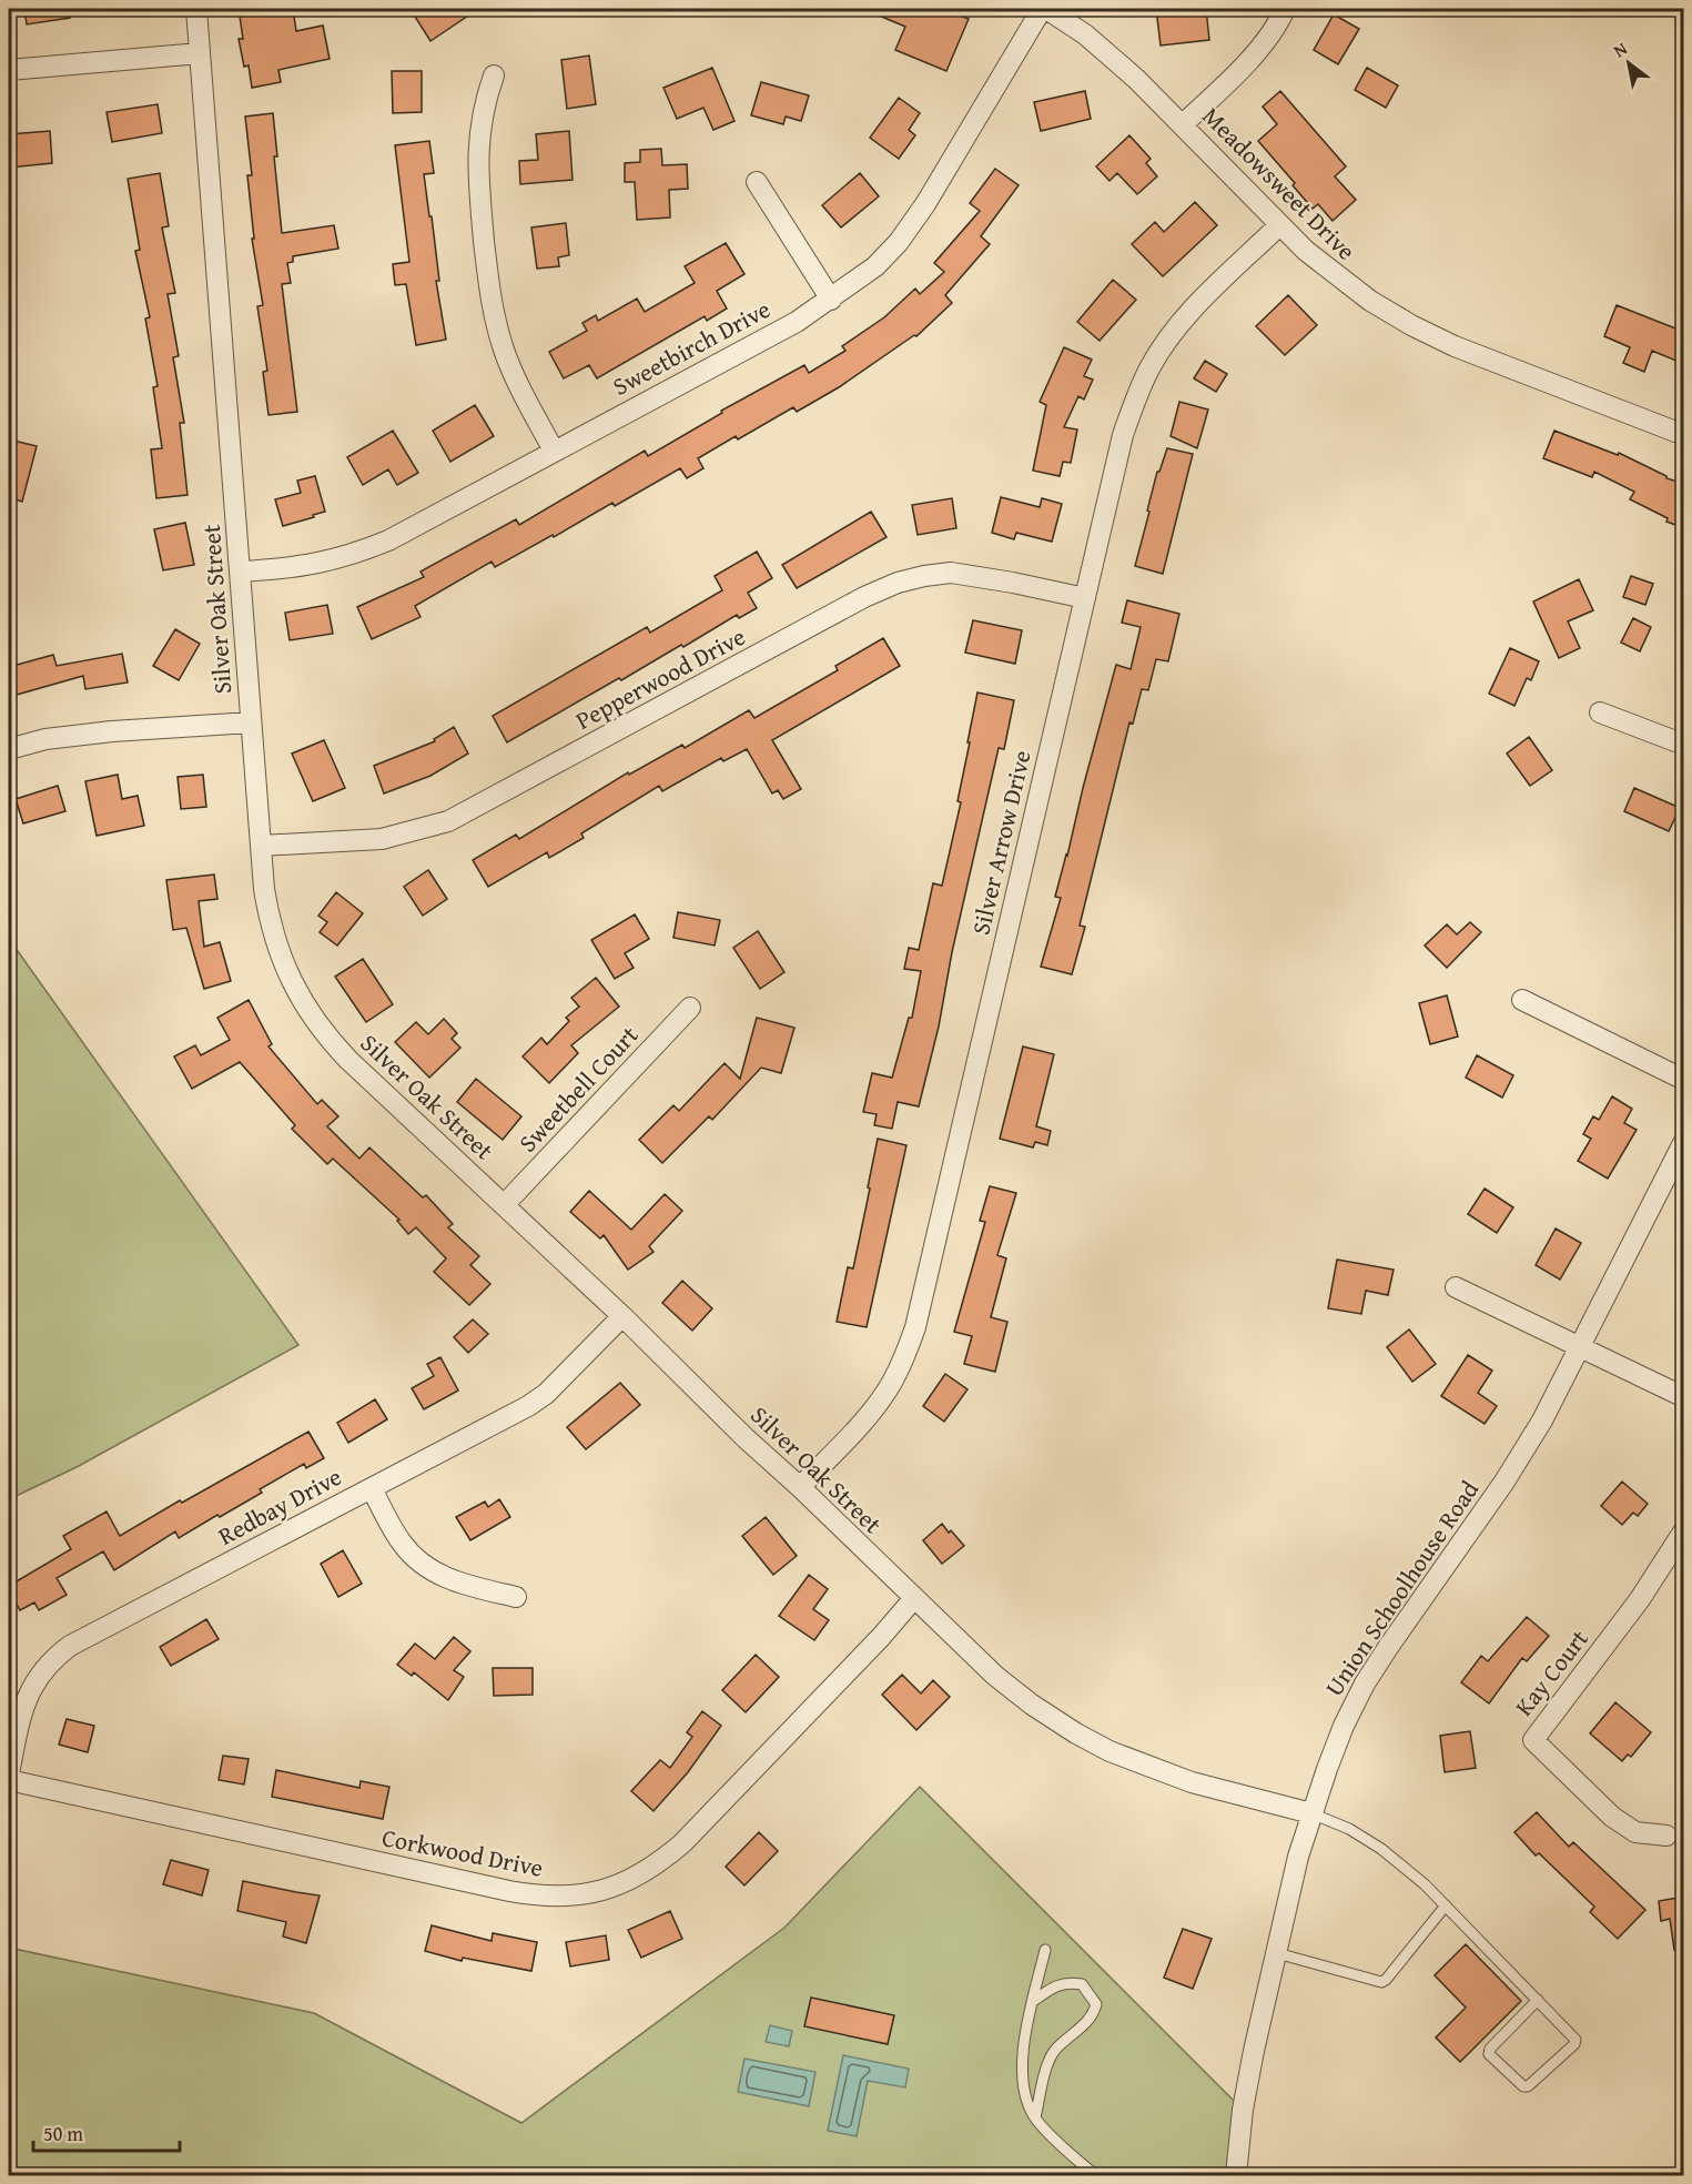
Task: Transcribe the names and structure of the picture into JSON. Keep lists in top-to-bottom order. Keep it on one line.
{"streets":{"street":["Meadowsweet Drive","Sweetbirch Drive","Silver Oak Street","Pepperwood Drive","Silver Arrow Drive","Sweetbell Court","Redbay Drive","Union Schoolhouse Road","Kay Court","Corkwood Drive"]},"crossings":[["Meadowsweet Drive","Sweetbirch Drive"],["Meadowsweet Drive","Silver Arrow Drive"],["Sweetbirch Drive","Silver Oak Street"],["Silver Oak Street","Pepperwood Drive"],["Silver Oak Street","Silver Arrow Drive"],["Silver Oak Street","Sweetbell Court"],["Silver Oak Street","Redbay Drive"],["Silver Oak Street","Union Schoolhouse Road"],["Silver Oak Street","Corkwood Drive"],["Pepperwood Drive","Silver Arrow Drive"]],"scale_bar":"50 m","north":"top left"}
